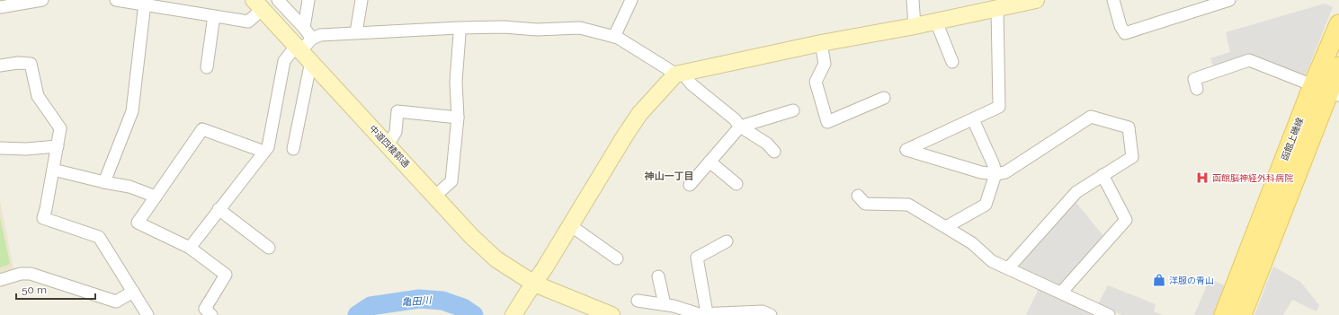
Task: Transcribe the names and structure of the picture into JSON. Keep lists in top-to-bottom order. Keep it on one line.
{"streets":{"main road":["函館上磯線"],"street":["中道四稜郭通"]},"districts":["神山一丁目"],"water":["亀田川"],"places":{"hospital":["函館脳神経外科病院"],"shop":["洋服の青山"]},"scale_bar":"50 m"}
